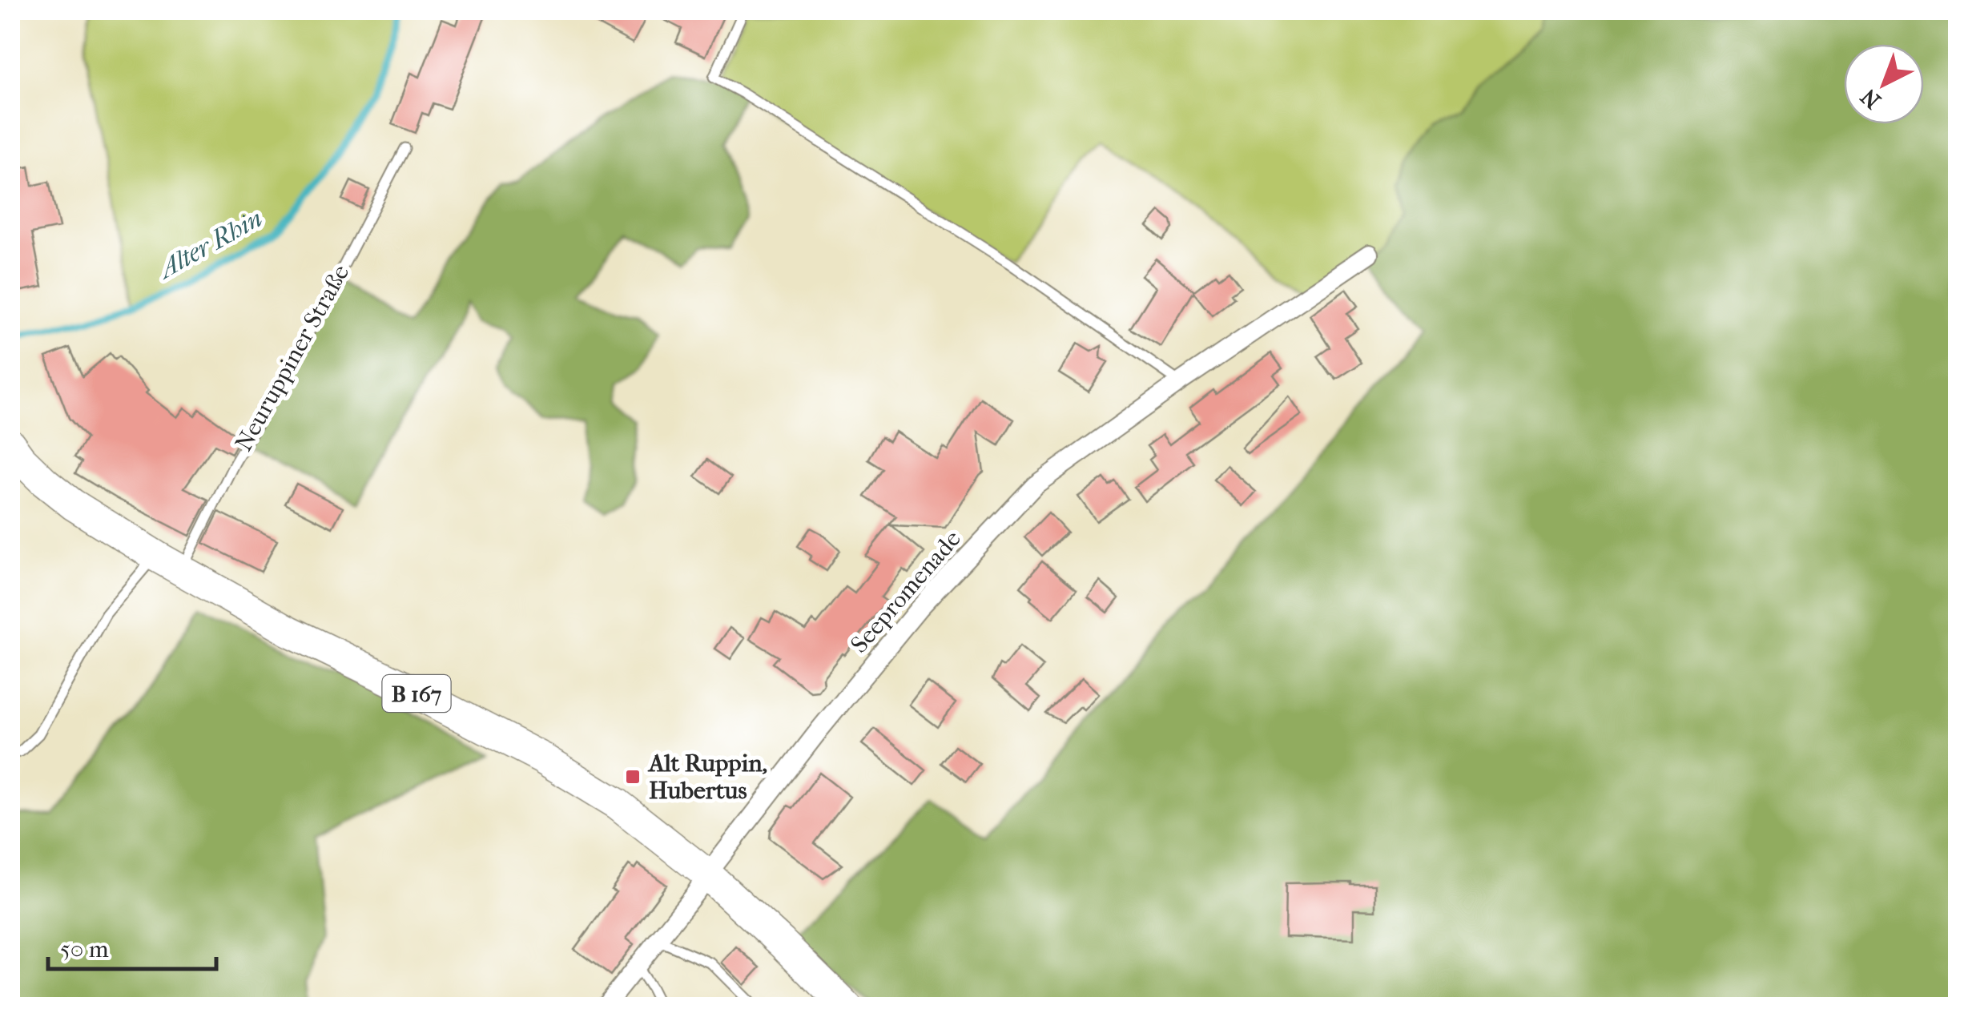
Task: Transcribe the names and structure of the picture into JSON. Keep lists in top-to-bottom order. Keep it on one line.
{"streets":{"main road":["B 167"],"street":["Seepromenade"],"lane":["Neuruppiner Straße"]},"crossings":[["Neuruppiner Straße","B 167"],["Seepromenade","B 167"]],"water":["Alter Rhin"],"places":{"transit":["Alt Ruppin, Hubertus"]},"scale_bar":"50 m","north":"bottom left"}
